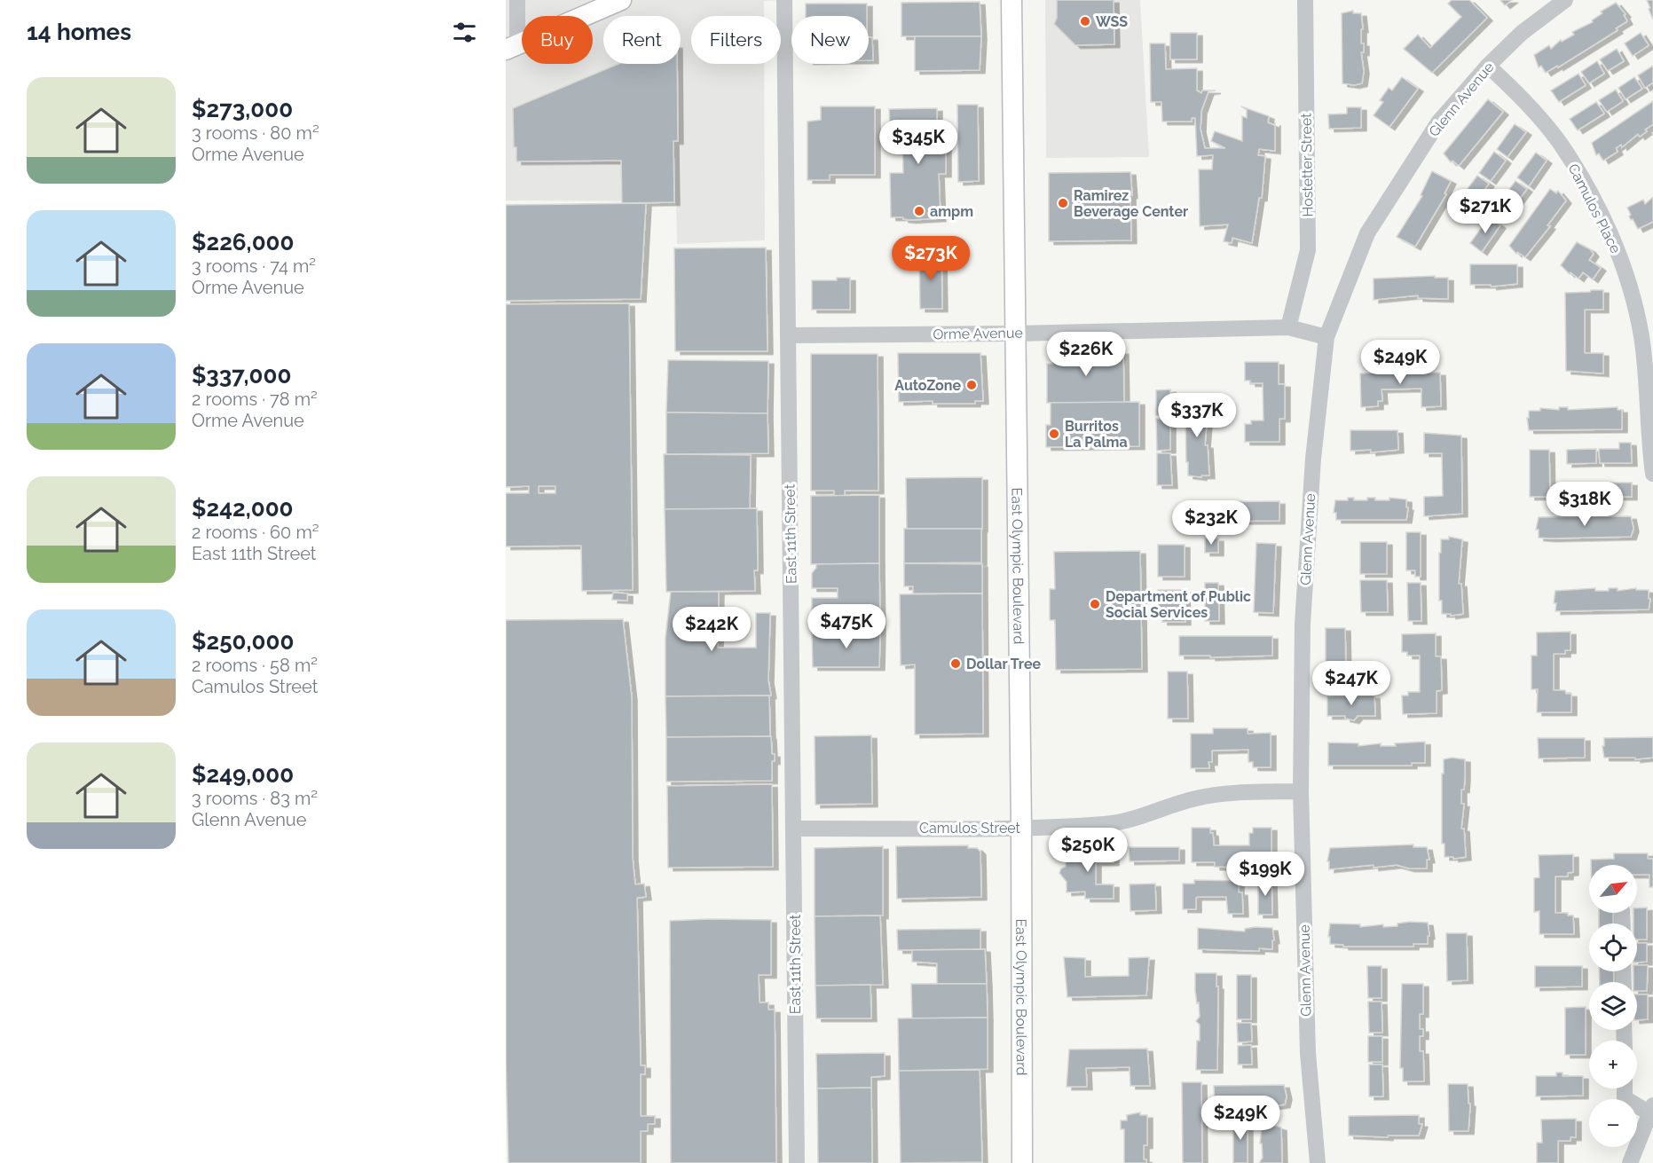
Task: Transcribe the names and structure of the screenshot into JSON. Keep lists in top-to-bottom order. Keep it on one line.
{"streets":{"main road":["East Olympic Boulevard"],"street":["Glenn Avenue","Hostetter Street","Camulos Place","Orme Avenue","East 11th Street","Camulos Street"]},"crossings":[["Glenn Avenue","Camulos Place"],["Glenn Avenue","Orme Avenue"],["Glenn Avenue","Camulos Street"],["Hostetter Street","Orme Avenue"],["Orme Avenue","East 11th Street"],["Orme Avenue","East Olympic Boulevard"],["East 11th Street","Camulos Street"],["East Olympic Boulevard","Camulos Street"]],"places":["WSS","Ramirez Beverage Center","ampm","AutoZone","Burritos La Palma","Department of Public Social Services","Dollar Tree"],"north":"top right","page":{"heading":"14 homes","chip":["Buy","Rent","Filters","New"],"list":[{"name":"$273,000","note":"3 rooms · 80 m² · Orme Avenue"},{"name":"$226,000","note":"3 rooms · 74 m² · Orme Avenue"},{"name":"$337,000","note":"2 rooms · 78 m² · Orme Avenue"},{"name":"$242,000","note":"2 rooms · 60 m² · East 11th Street"},{"name":"$250,000","note":"2 rooms · 58 m² · Camulos Street"},{"name":"$249,000","note":"3 rooms · 83 m² · Glenn Avenue"}],"price":["$345K","$271K","$273K","$226K","$249K","$337K","$318K","$232K","$475K","$242K","$247K","$250K","$199K","$249K"],"map_buttons":["+","−"]}}
